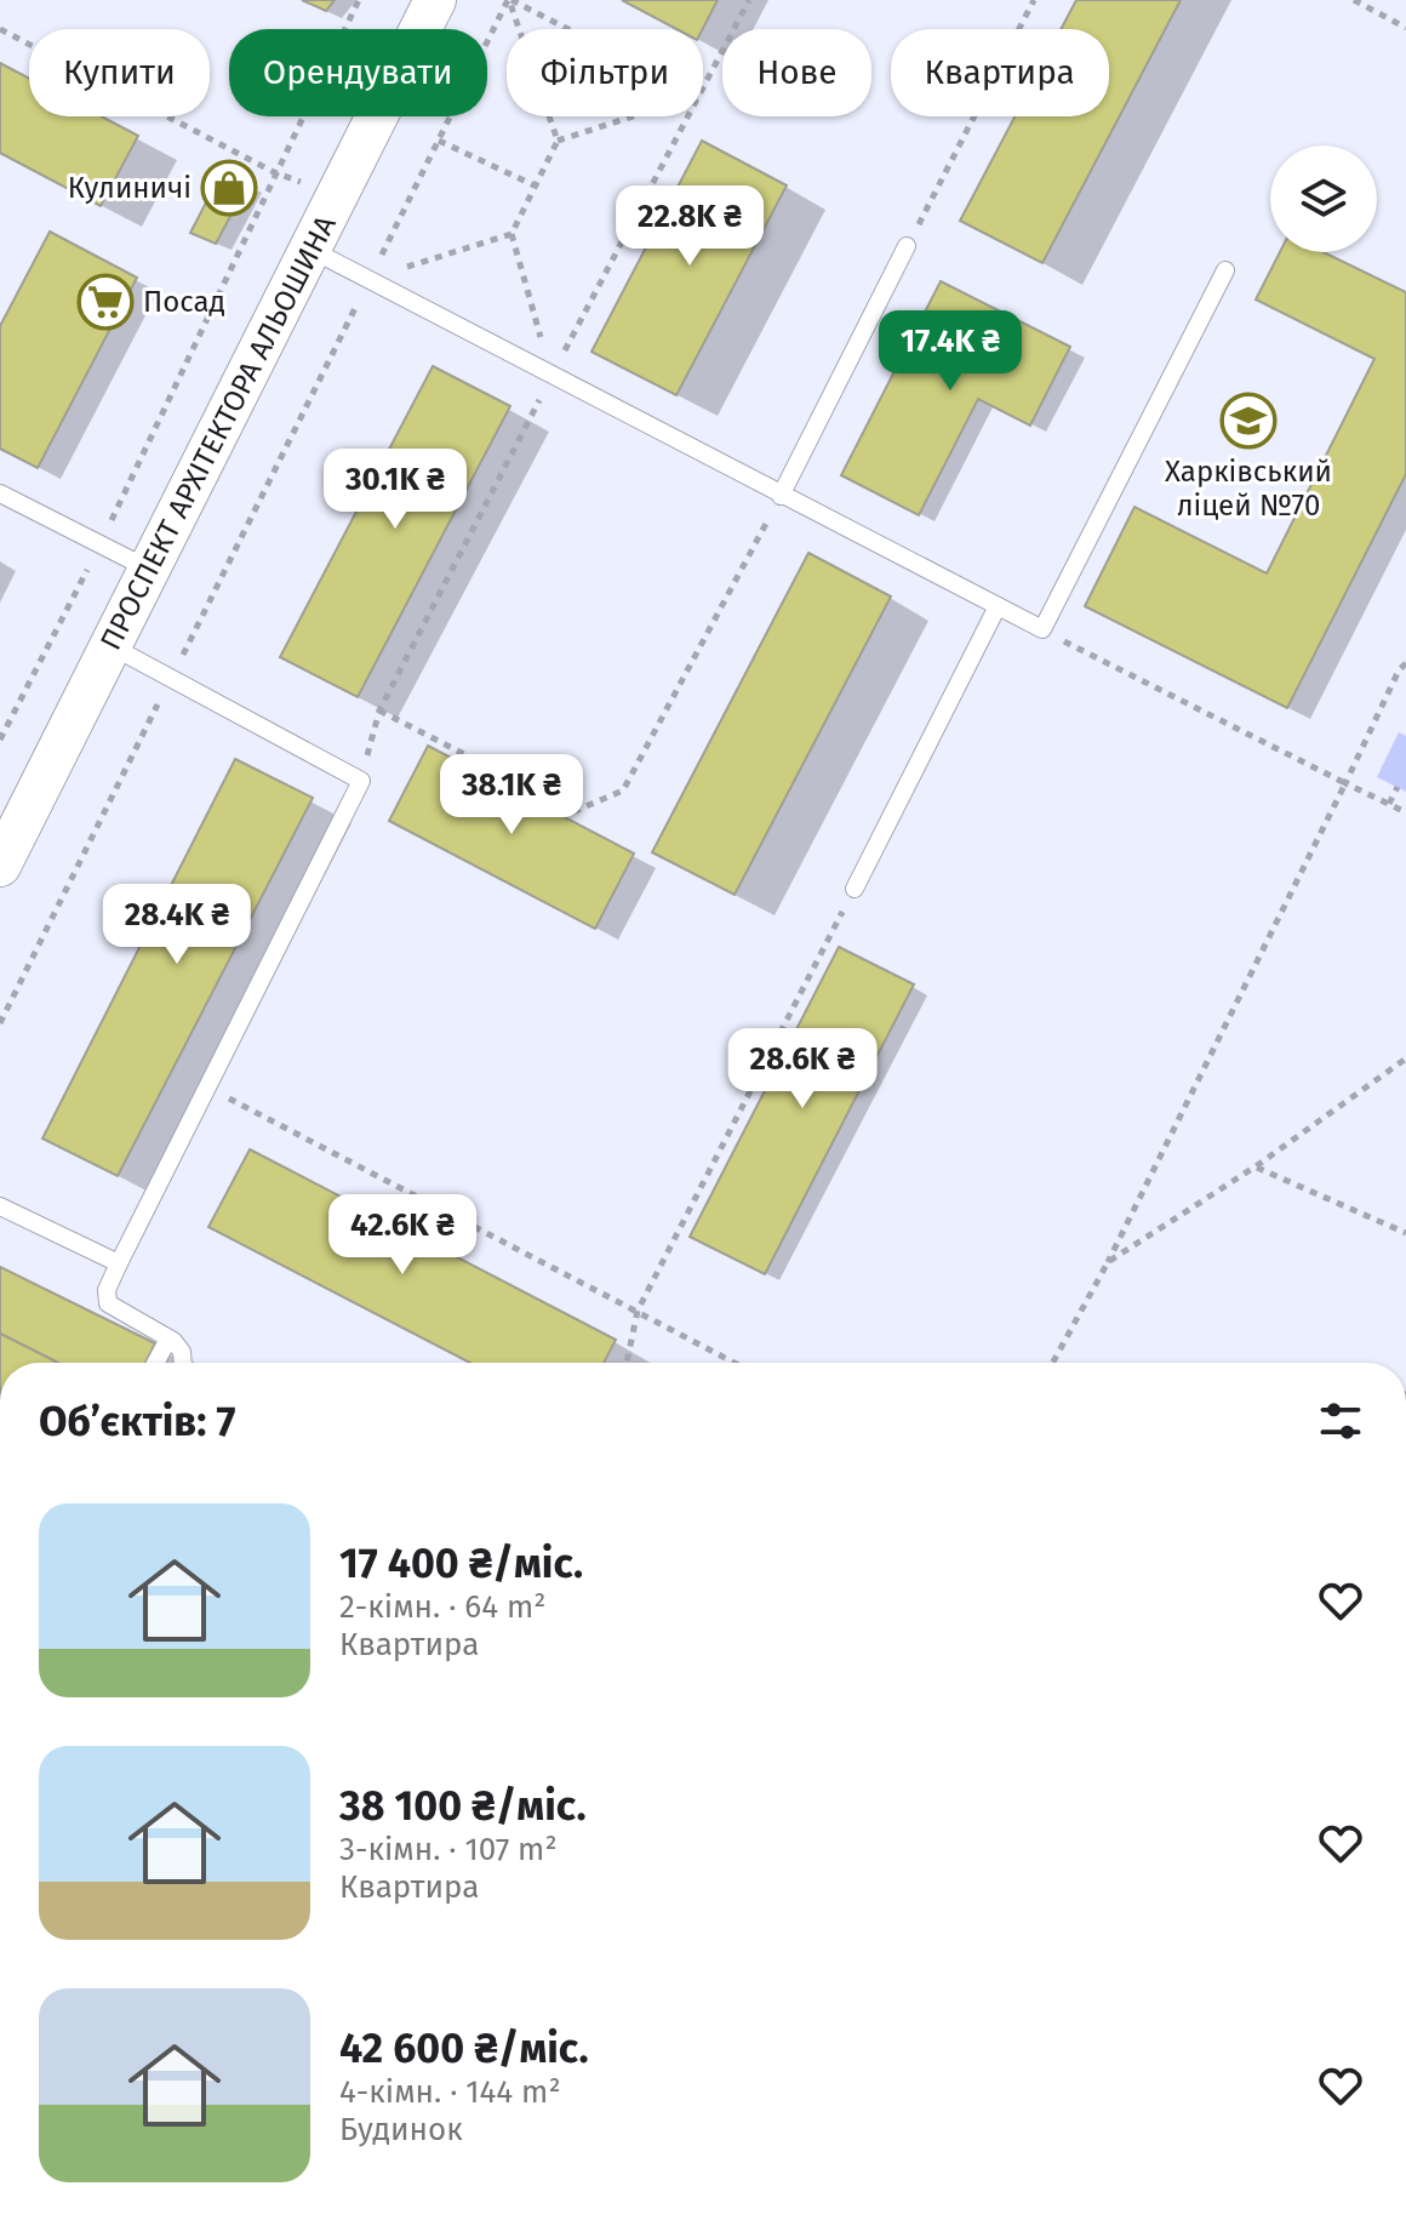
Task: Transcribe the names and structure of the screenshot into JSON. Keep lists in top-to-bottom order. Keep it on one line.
{"streets":{"street":["ПРОСПЕКТ АРХІТЕКТОРА АЛЬОШИНА"]},"places":{"shop":["Кулиничі"],"supermarket":["Посад"],"school or university":["Харківський ліцей №70"]},"page":{"chip":["Купити","Орендувати","Фільтри","Нове","Квартира"],"price":["22.8K ₴","17.4K ₴","30.1K ₴","38.1K ₴","28.4K ₴","28.6K ₴","42.6K ₴"],"heading":"Об’єктів: 7","list":[{"name":"17 400 ₴/міс.","note":"2-кімн. · 64 m² · Квартира"},{"name":"38 100 ₴/міс.","note":"3-кімн. · 107 m² · Квартира"},{"name":"42 600 ₴/міс.","note":"4-кімн. · 144 m² · Будинок"}]}}
